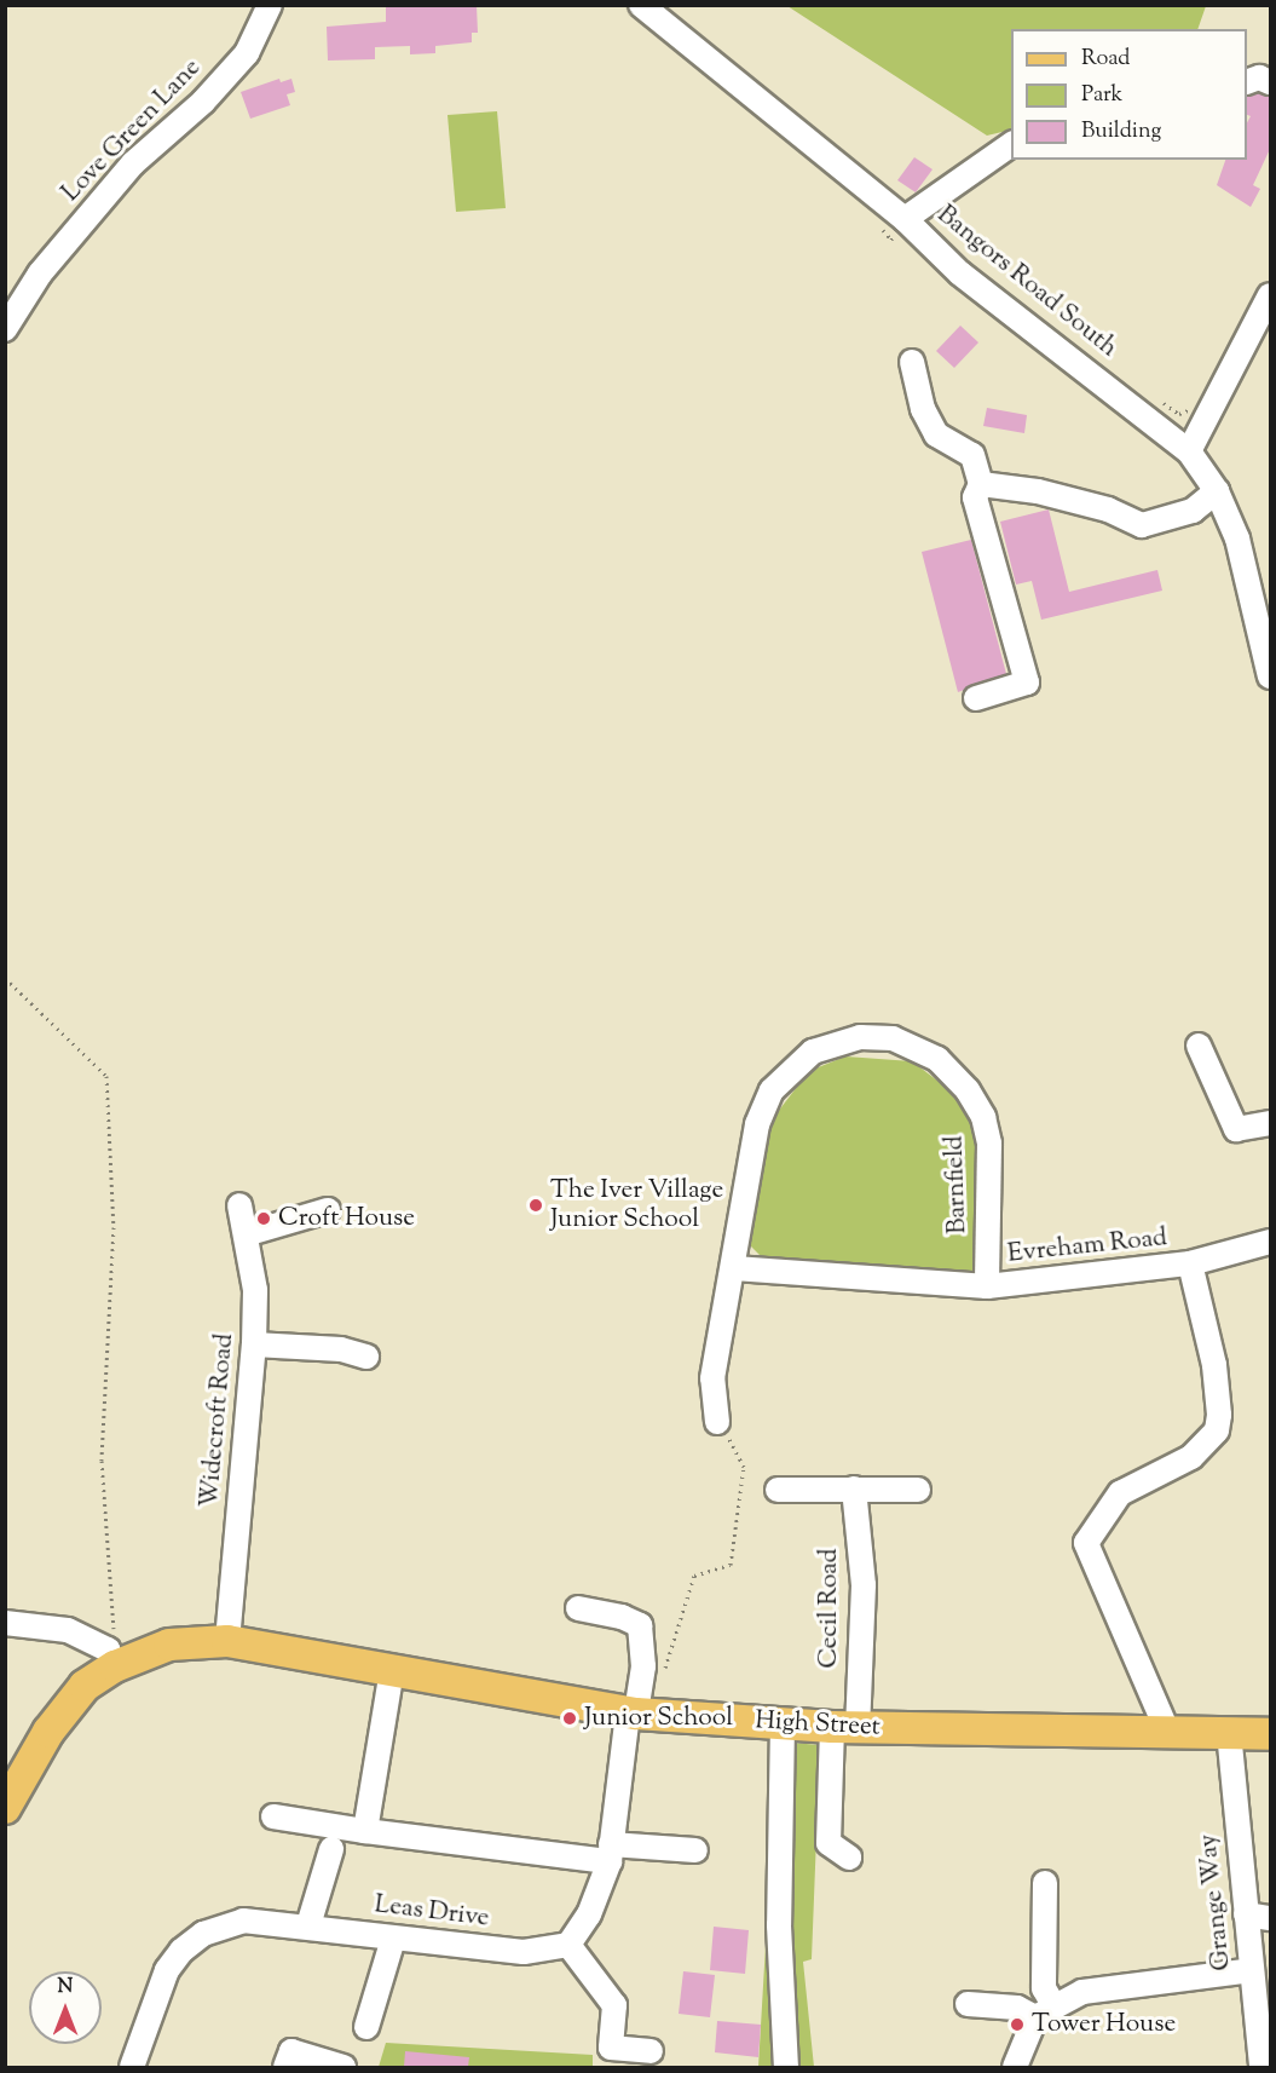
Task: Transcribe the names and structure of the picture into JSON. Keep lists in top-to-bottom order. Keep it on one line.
{"streets":{"main road":["High Street"],"street":["Love Green Lane","Bangors Road South","Barnfield","Evreham Road","Widecroft Road","Cecil Road","Grange Way","Leas Drive"]},"crossings":[["Barnfield","Evreham Road"],["Widecroft Road","High Street"],["Cecil Road","High Street"],["High Street","Grange Way"]],"places":["The Iver Village Junior School","Croft House","Junior School","Tower House"],"legend":["Road","Park","Building"],"north":"top"}
